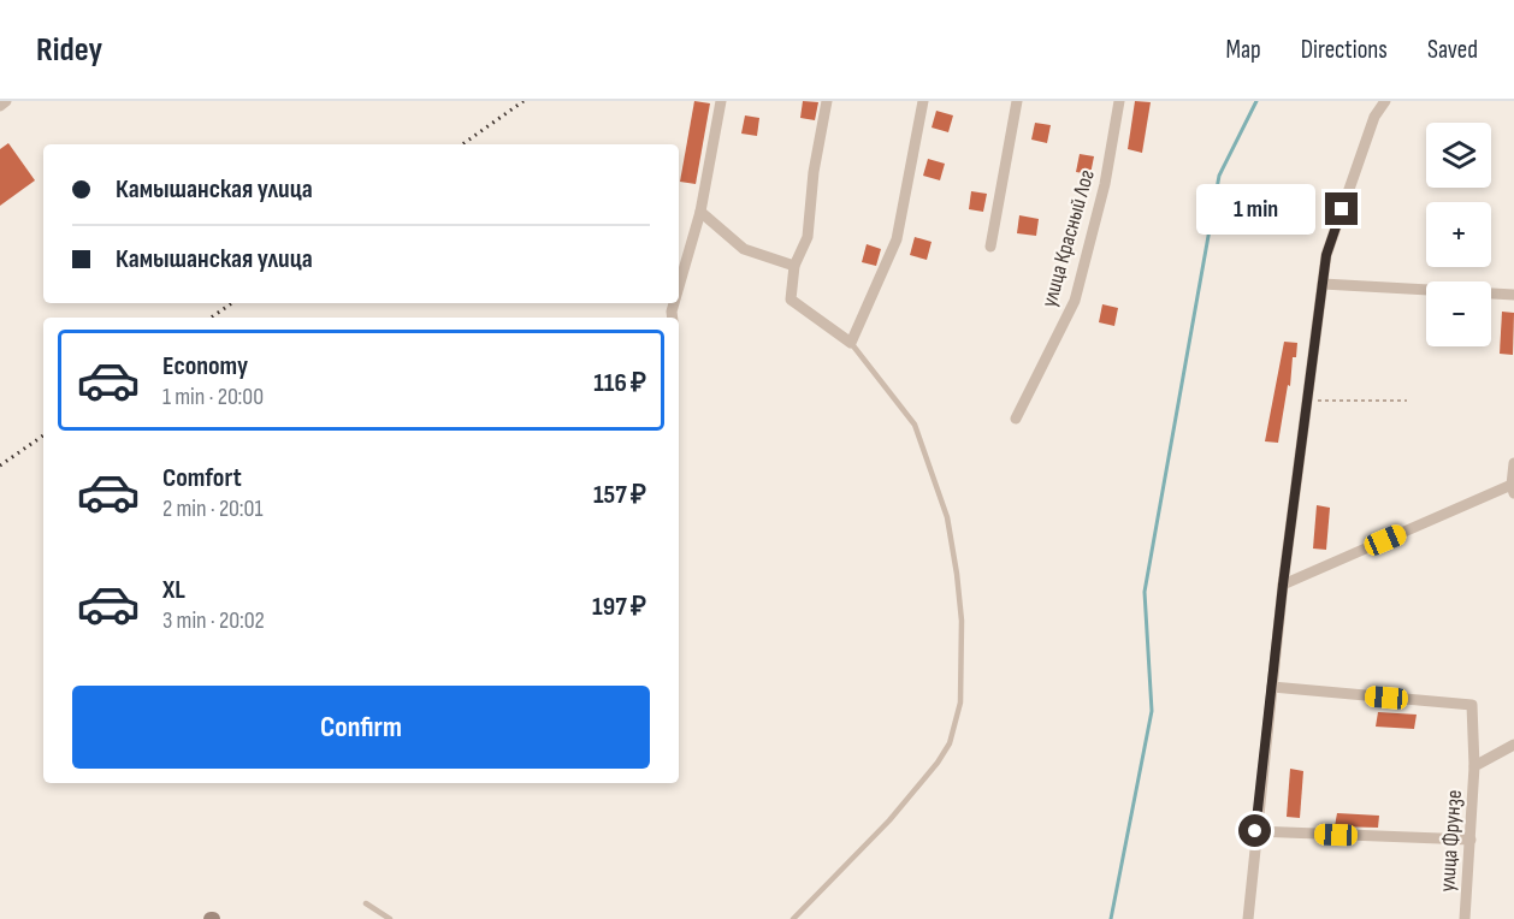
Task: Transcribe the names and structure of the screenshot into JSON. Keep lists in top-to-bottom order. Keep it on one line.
{"streets":{"street":["улица Красный Лог","улица Фрунзе"]},"page":{"header":"Ridey","nav":["Map","Directions","Saved"],"map_buttons":["+","−"],"banner":["Камышанская улица","Камышанская улица"],"bubble":"1 min","list":[{"name":"Economy","note":"1 min · 20:00","value":"116 ₽"},{"name":"Comfort","note":"2 min · 20:01","value":"157 ₽"},{"name":"XL","note":"3 min · 20:02","value":"197 ₽"}],"buttons":"Confirm"}}
